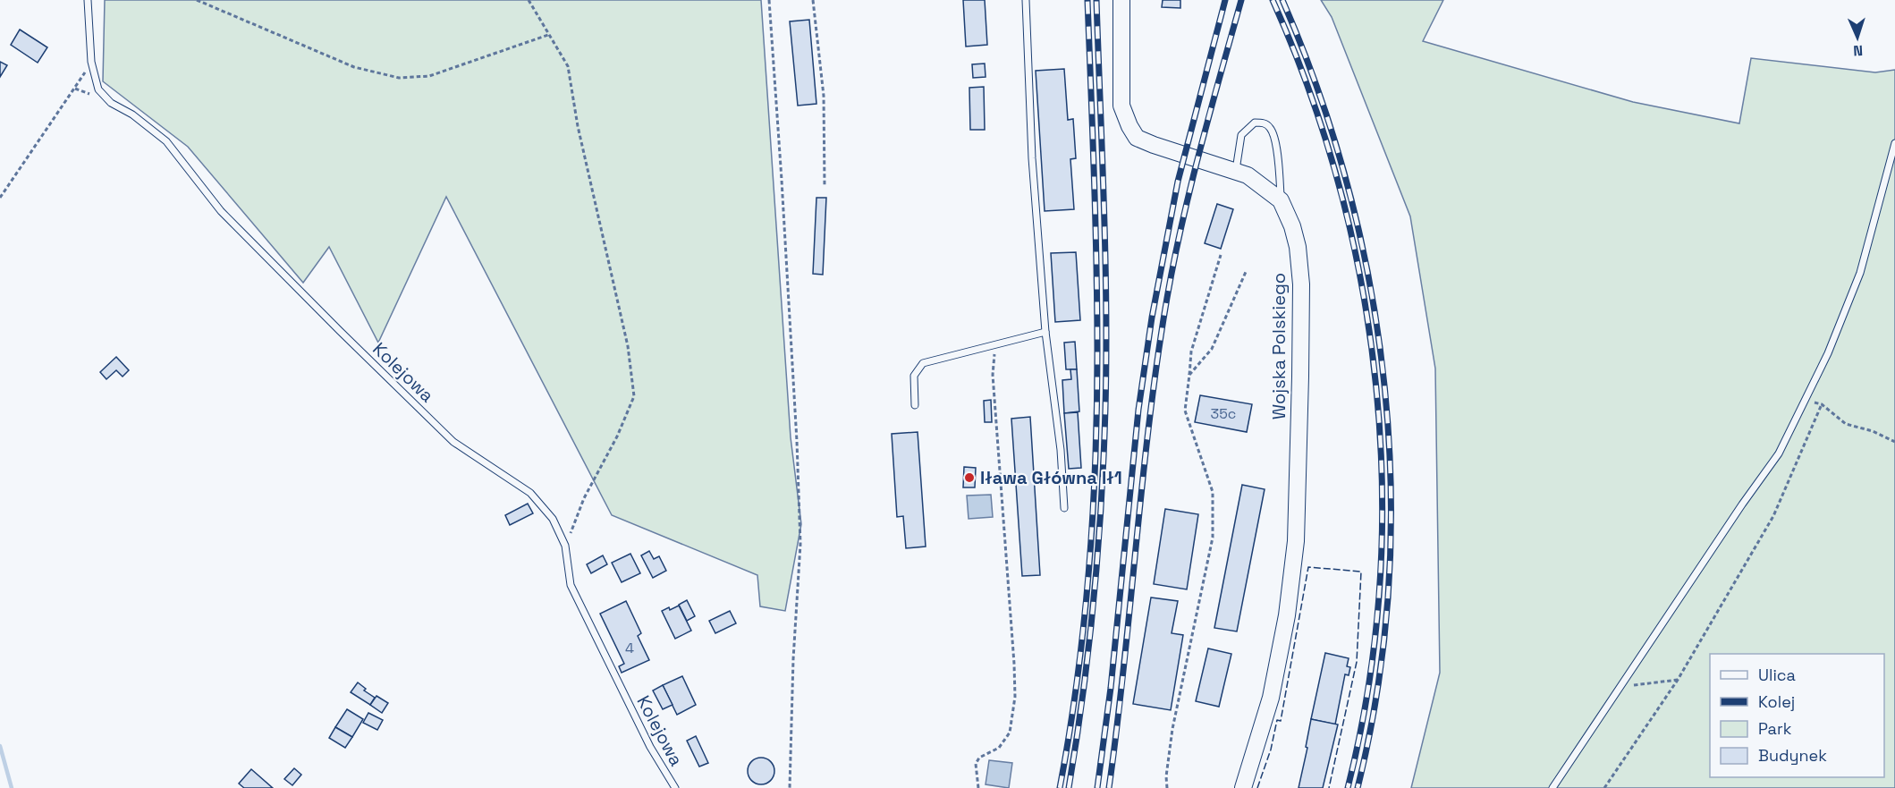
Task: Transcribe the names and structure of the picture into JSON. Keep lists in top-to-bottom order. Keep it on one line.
{"streets":{"street":["Wojska Polskiego"],"lane":["Kolejowa"]},"places":["Iława Główna Ił1"],"house_numbers":["35c","4"],"legend":["Ulica","Kolej","Park","Budynek"],"north":"bottom"}
